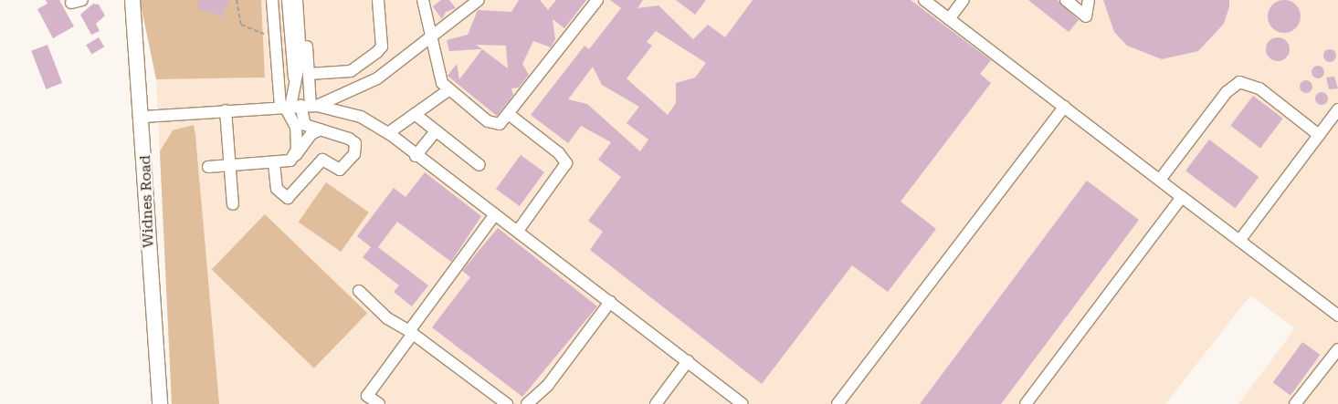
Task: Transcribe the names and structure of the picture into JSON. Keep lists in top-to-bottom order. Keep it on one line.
{"streets":{"main road":["Widnes Road"]}}
